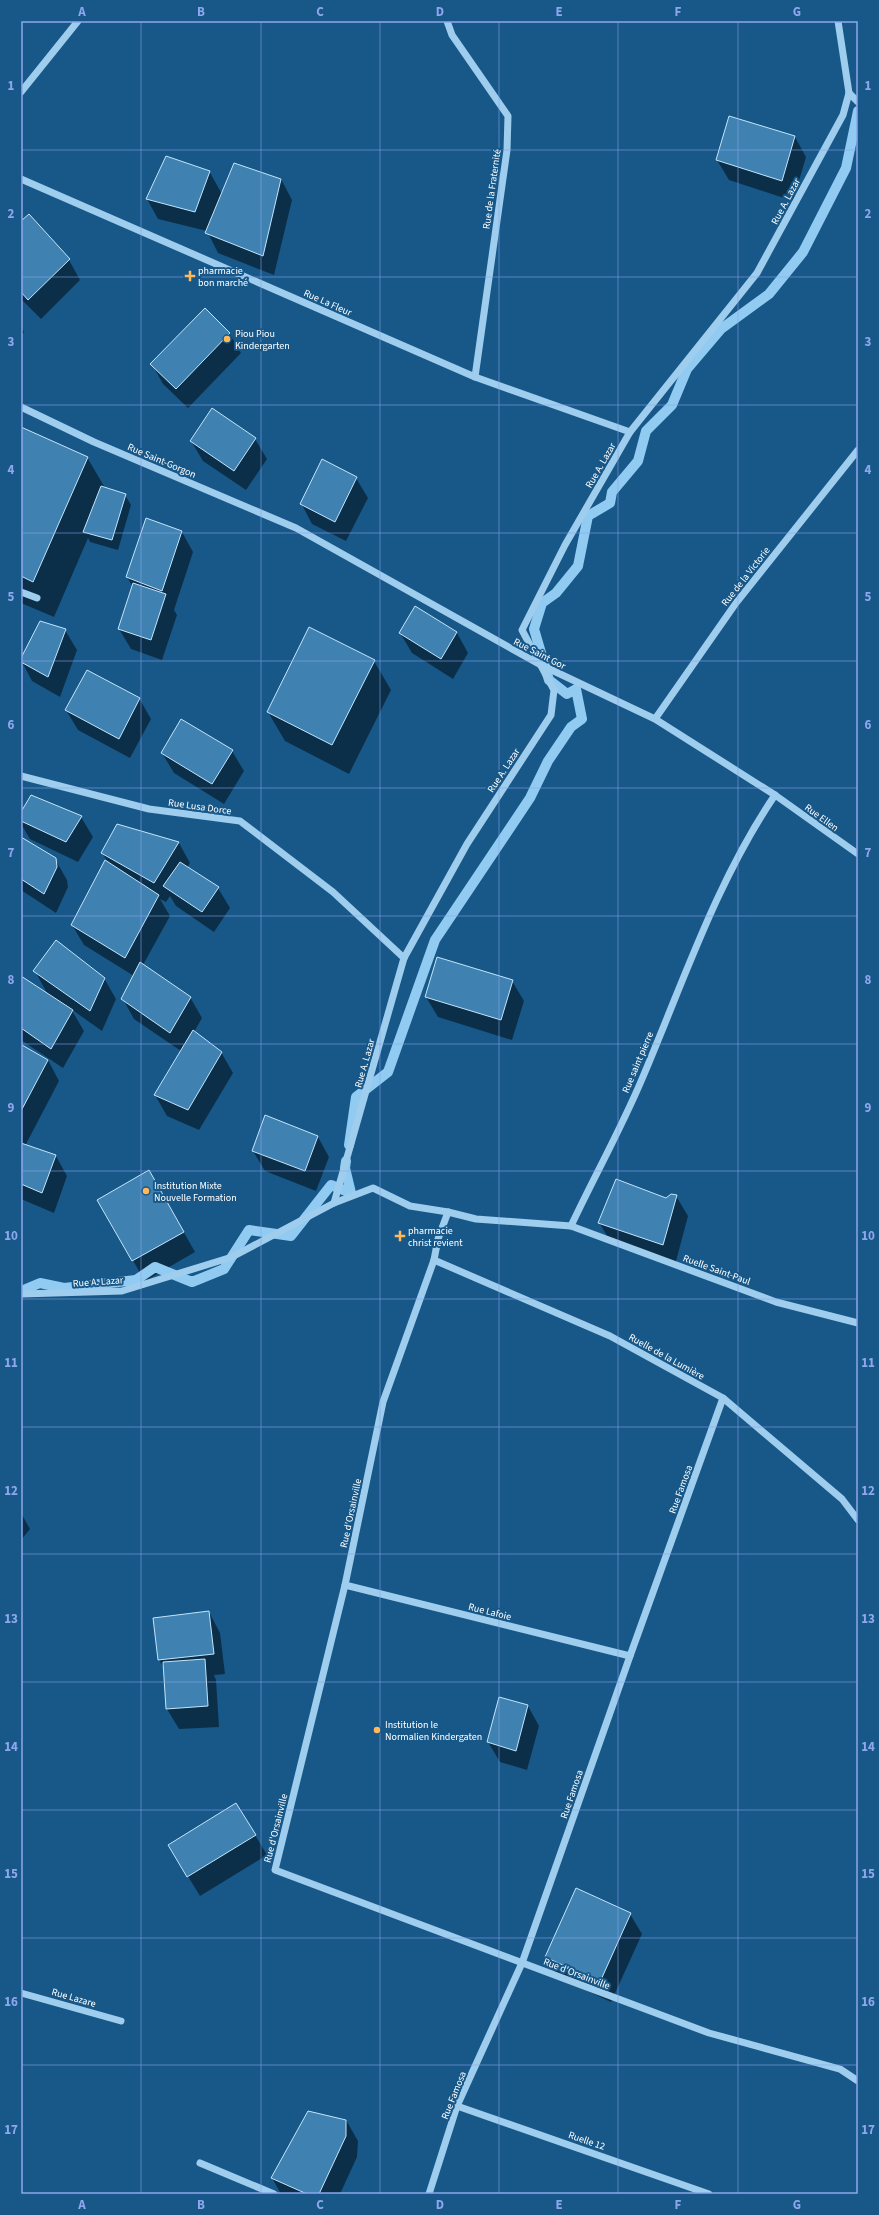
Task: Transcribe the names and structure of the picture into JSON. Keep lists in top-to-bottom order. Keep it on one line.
{"streets":{"street":["Rue de la Fraternité","Rue A. Lazar","Rue La Fleur","Rue Saint-Gorgon","Rue de la Victorie","Rue Saint Gor","Rue Lusa Dorce","Rue Ellen","Rue saint pierre","Ruelle Saint-Paul","Ruelle de la Lumière","Rue Famosa","Rue d'Orsainville","Rue Lafoie","Rue Lazare","Ruelle 12"]},"crossings":[["Rue de la Fraternité","Rue La Fleur"],["Rue A. Lazar","Rue La Fleur"],["Rue A. Lazar","Rue Saint Gor"],["Rue A. Lazar","Rue Lusa Dorce"],["Rue Saint-Gorgon","Rue Saint Gor"],["Rue de la Victorie","Rue Saint Gor"],["Rue Saint Gor","Rue Ellen"],["Rue Saint Gor","Rue saint pierre"],["Rue Ellen","Rue saint pierre"],["Rue saint pierre","Ruelle Saint-Paul"],["Ruelle de la Lumière","Rue Famosa"],["Ruelle de la Lumière","Rue d'Orsainville"],["Rue Famosa","Rue d'Orsainville"],["Rue Famosa","Rue Lafoie"],["Rue Famosa","Ruelle 12"],["Rue d'Orsainville","Rue Lafoie"]],"places":{"health":["pharmacie bon marché","pharmacie christ revient"],"other":["Piou Piou Kindergarten","Institution Mixte Nouvelle Formation","Institution le Normalien Kindergaten"]},"grid":{"columns":["A","B","C","D","E","F","G"],"rows":["1","2","3","4","5","6","7","8","9","10","11","12","13","14","15","16","17"]}}
